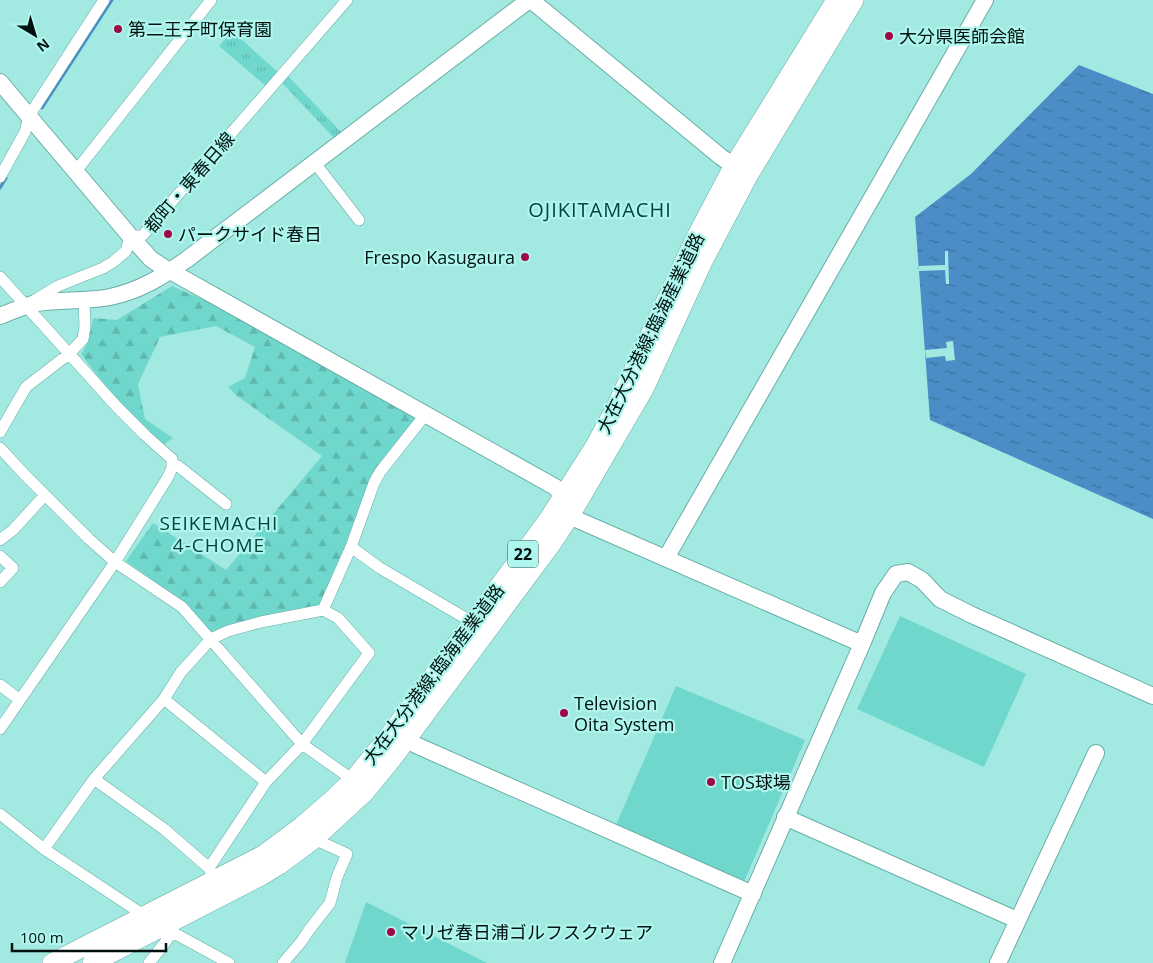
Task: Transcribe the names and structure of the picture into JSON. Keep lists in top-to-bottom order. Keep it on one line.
{"streets":{"main road":["大在大分港線;臨海産業道路","22"],"street":["都町・東春日線"]},"districts":["OJIKITAMACHI","SEIKEMACHI 4-CHOME"],"places":["第二王子町保育園","大分県医師会館","パークサイド春日","Frespo Kasugaura","Television Oita System","TOS球場","マリゼ春日浦ゴルフスクウェア"],"scale_bar":"100 m","north":"bottom right"}
